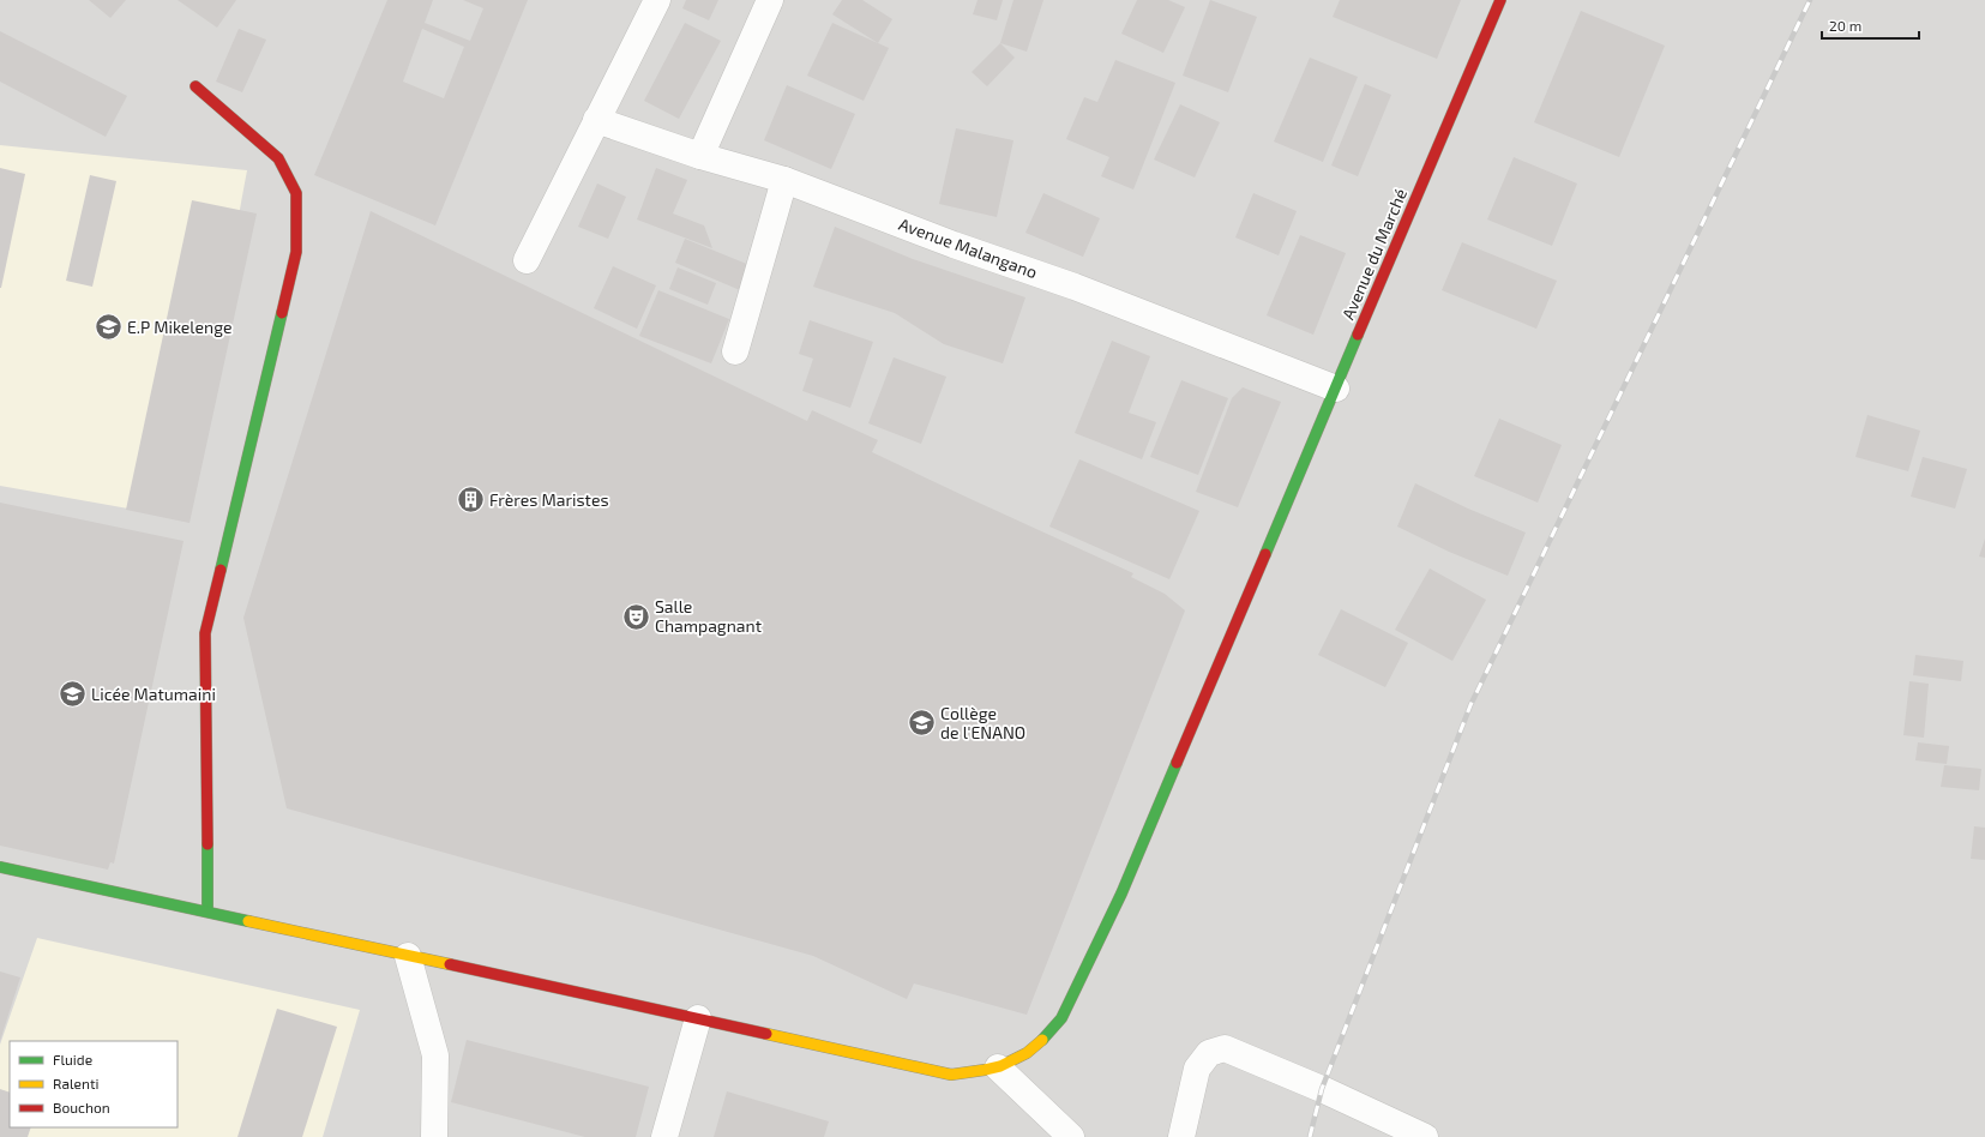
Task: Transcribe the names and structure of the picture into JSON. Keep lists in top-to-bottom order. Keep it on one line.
{"streets":{"street":["Avenue Malangano","Avenue du Marché"]},"crossings":[["Avenue Malangano","Avenue du Marché"]],"places":{"school or university":["E.P Mikelenge","Licée Matumaini","Collège de l'ENANO"],"building":["Frères Maristes"],"theatre":["Salle Champagnant"]},"legend":["Fluide","Ralenti","Bouchon"],"scale_bar":"20 m"}
